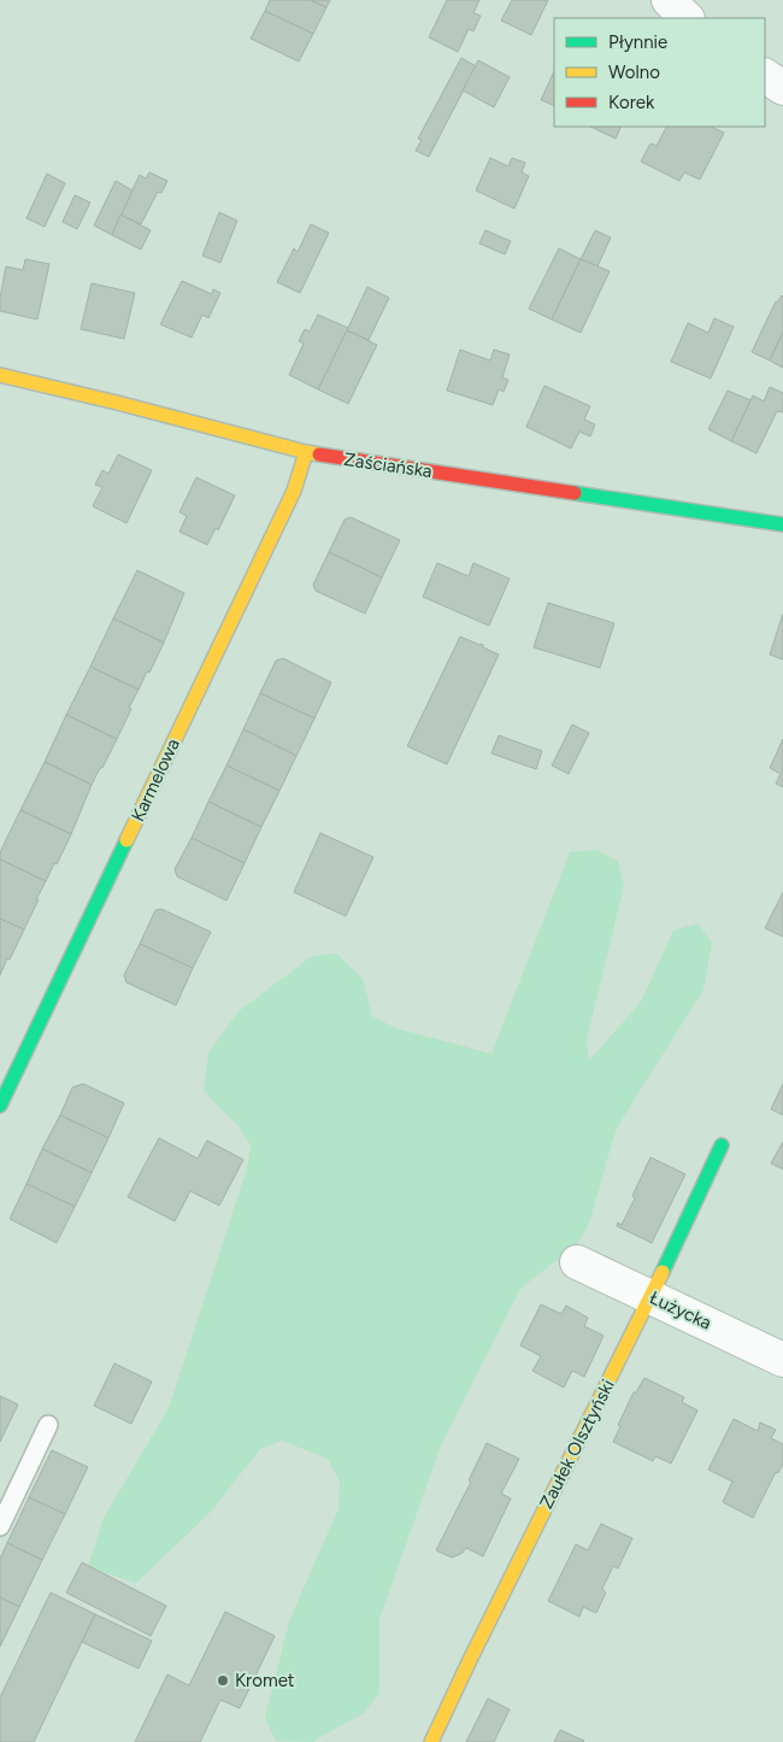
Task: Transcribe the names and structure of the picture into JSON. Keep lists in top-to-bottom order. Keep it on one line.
{"streets":{"street":["Zaściańska","Karmelowa","Łużycka","Zaułek Olsztyński"]},"crossings":[["Zaściańska","Karmelowa"],["Łużycka","Zaułek Olsztyński"]],"places":["Kromet"],"legend":["Płynnie","Wolno","Korek"]}
